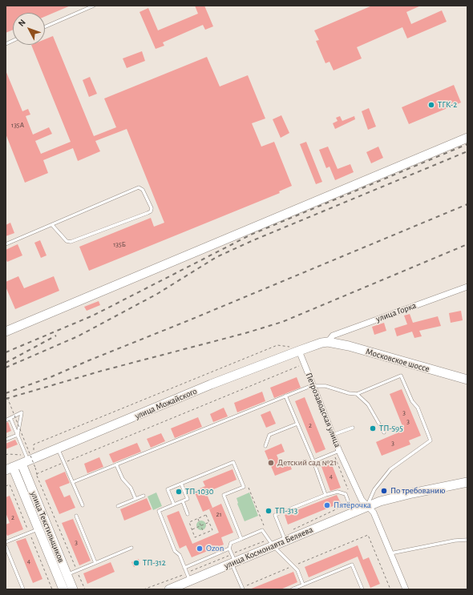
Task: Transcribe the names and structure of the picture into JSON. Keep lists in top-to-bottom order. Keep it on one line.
{"streets":{"street":["улица Горка","Московское шоссе","улица Можайского","Петрозаводская улица","улица Текстильщиков","улица Космонавта Беляева"]},"crossings":[["улица Горка","Московское шоссе"],["улица Горка","улица Можайского"],["Московское шоссе","улица Можайского"],["улица Можайского","Петрозаводская улица"],["улица Можайского","улица Текстильщиков"],["Петрозаводская улица","улица Космонавта Беляева"]],"places":["ТГК-2","ТП-595","Детский сад №21","По требованию","ТП-1030","Пятёрочка","ТП-313","Ozon","ТП-312"],"house_numbers":["135А","135Б","3","3","2","3","4","21","2","3","4"],"north":"top left"}
